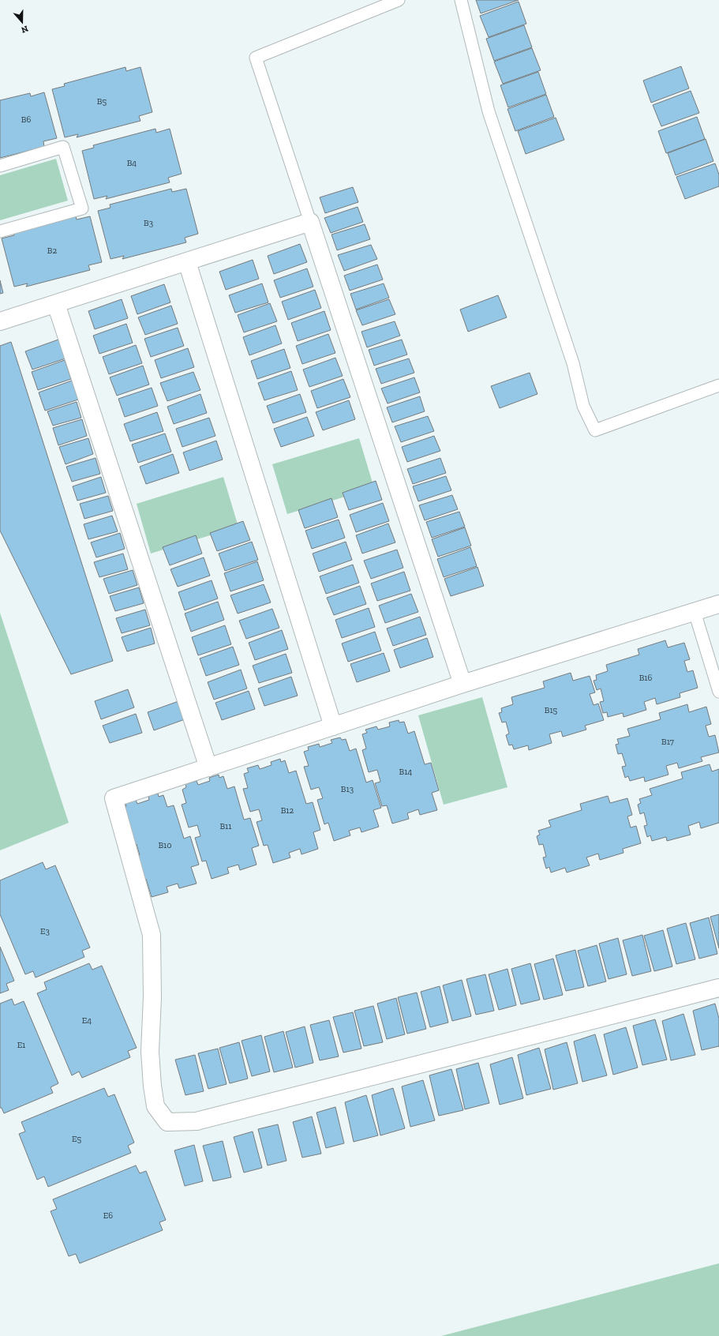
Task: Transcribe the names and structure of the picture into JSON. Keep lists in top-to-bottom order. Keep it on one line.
{"house_numbers":["B5","B6","B4","B3","B2","B16","B15","B17","B14","B13","B12","B11","B10","E3","E4","E1","E5","E6"],"north":"bottom"}
